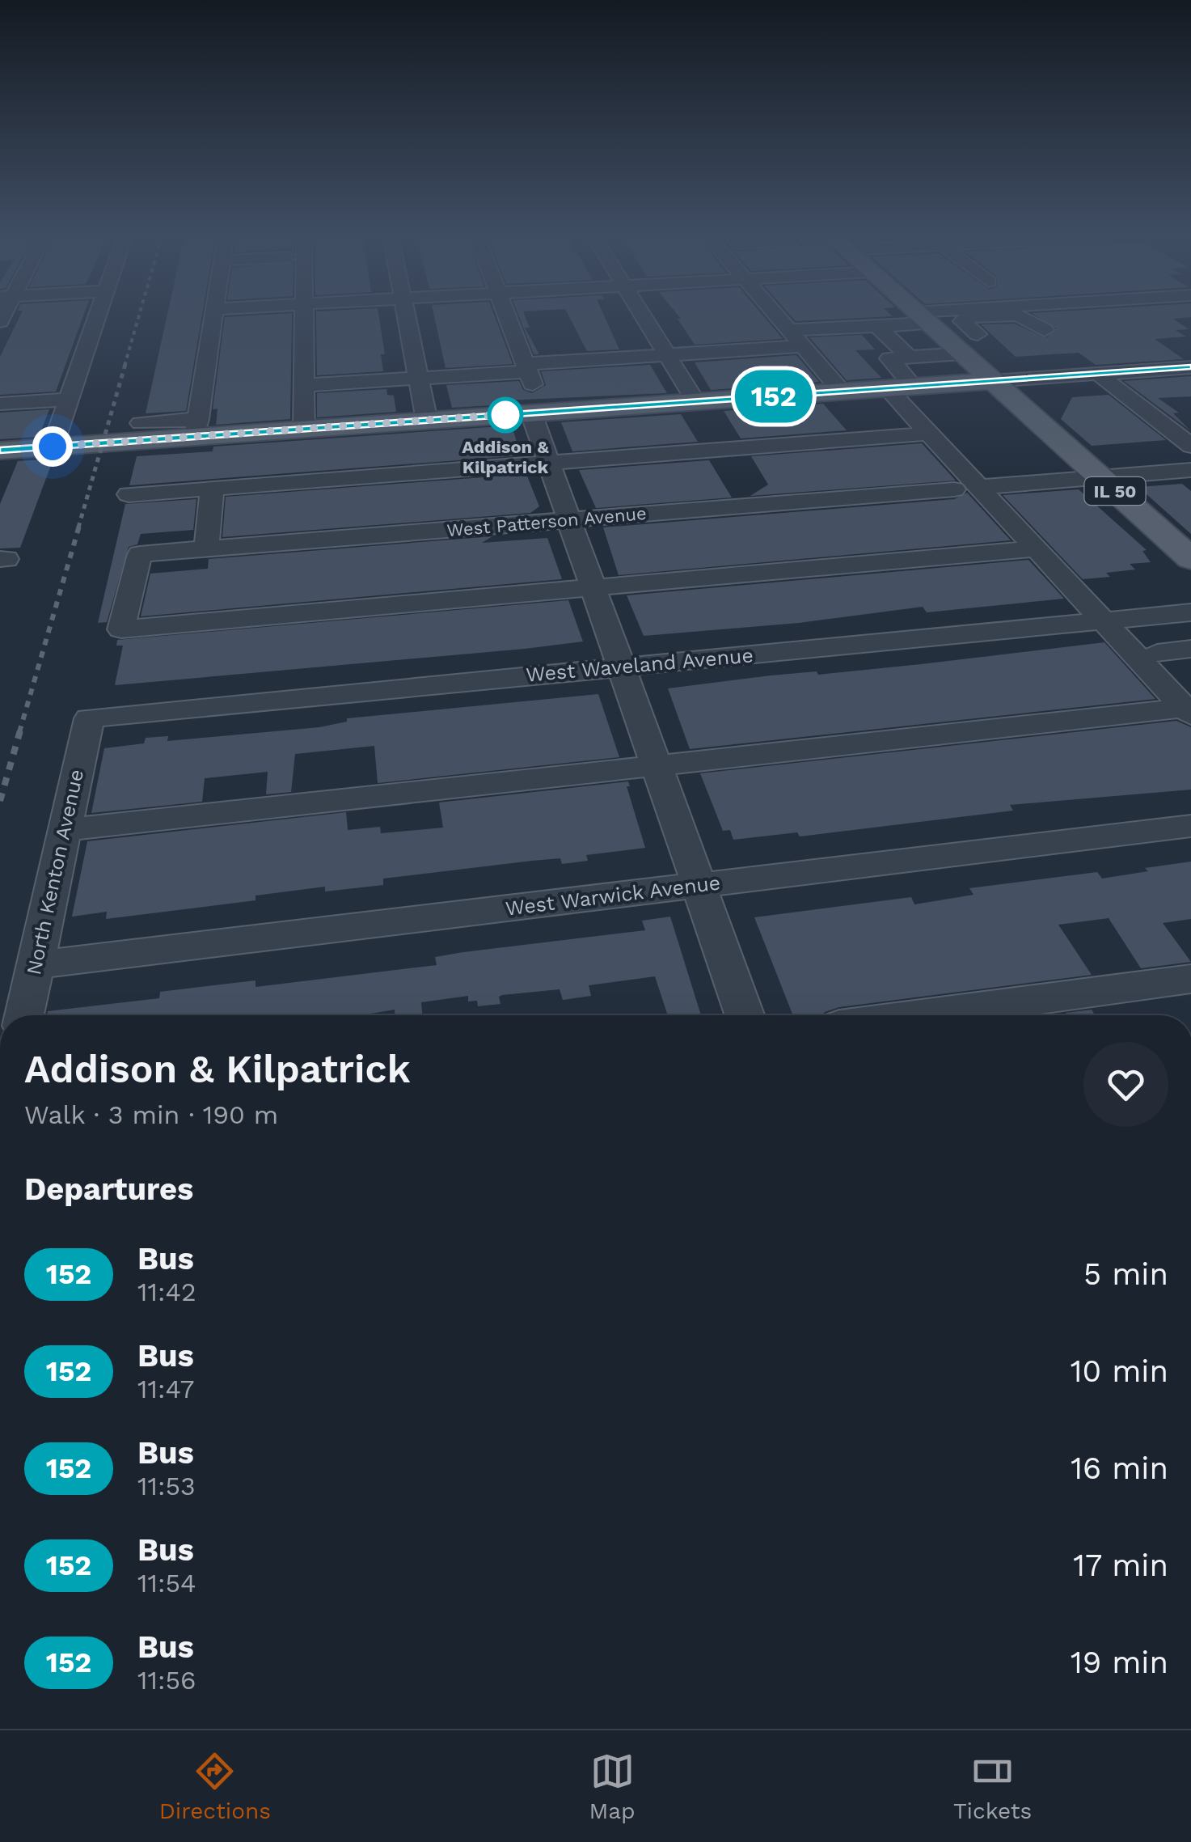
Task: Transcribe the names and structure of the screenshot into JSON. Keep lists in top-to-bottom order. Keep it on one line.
{"streets":{"main road":["IL 50"],"street":["West Patterson Avenue","West Waveland Avenue","North Kenton Avenue","West Warwick Avenue"]},"crossings":[["IL 50","West Patterson Avenue"],["West Waveland Avenue","North Kenton Avenue"],["North Kenton Avenue","West Warwick Avenue"]],"places":["Addison & Kilpatrick"],"lines":["bus line 152"],"page":{"on_map":"152","heading":[["Addison & Kilpatrick","Walk · 3 min · 190 m"],"Departures"],"list":[{"mark":"152","name":"Bus","note":"11:42","value":"5 min"},{"mark":"152","name":"Bus","note":"11:47","value":"10 min"},{"mark":"152","name":"Bus","note":"11:53","value":"16 min"},{"mark":"152","name":"Bus","note":"11:54","value":"17 min"},{"mark":"152","name":"Bus","note":"11:56","value":"19 min"}],"tabs":["Directions","Map","Tickets"]}}
